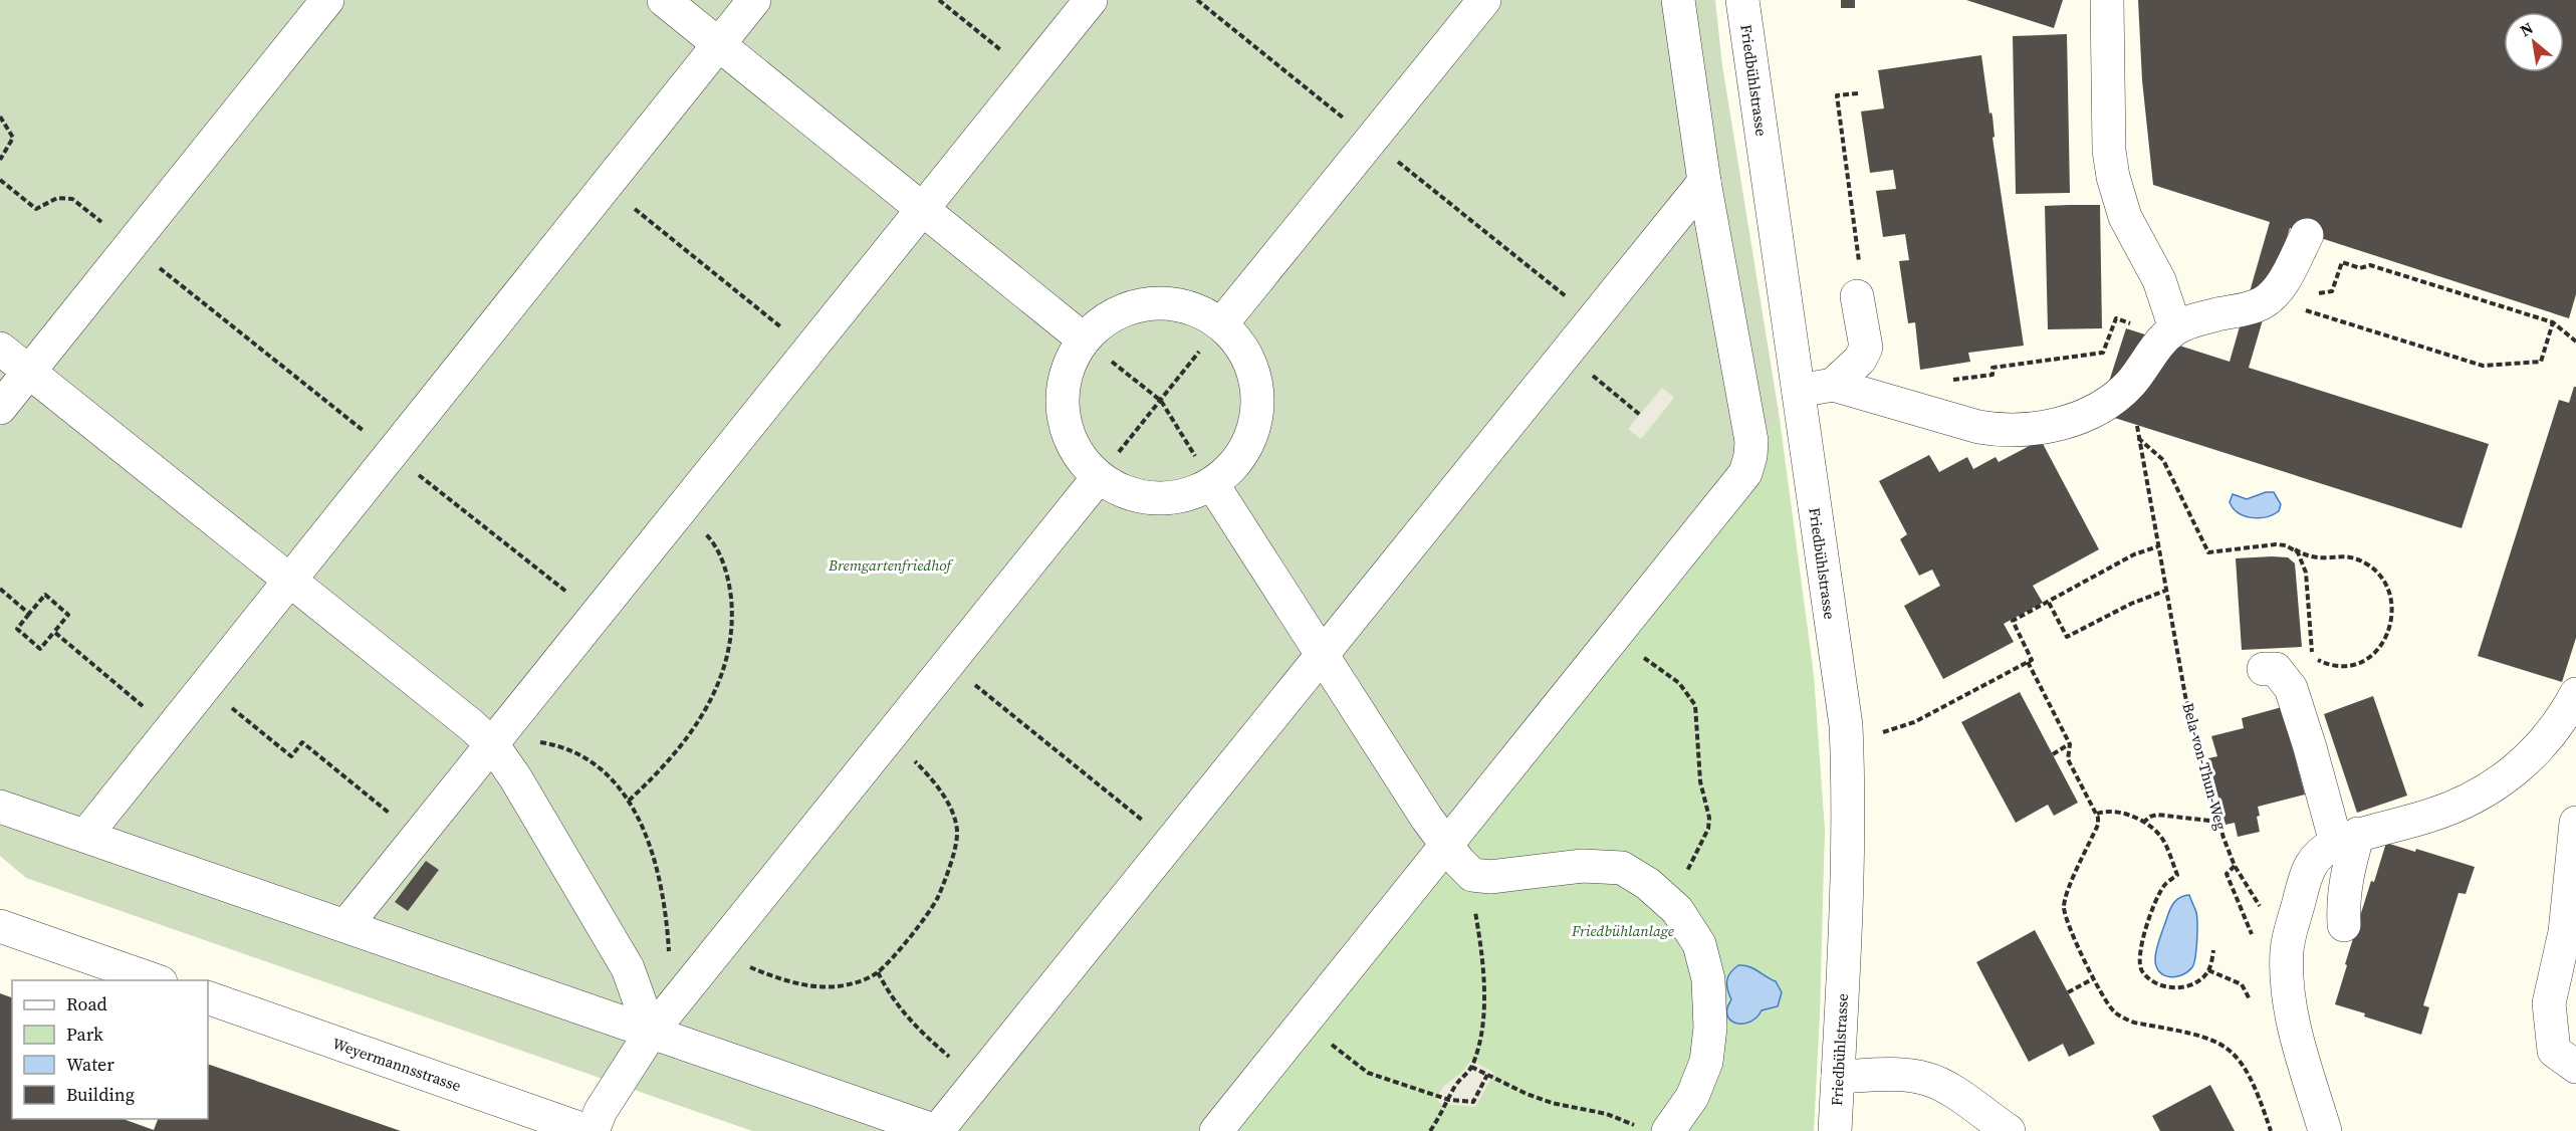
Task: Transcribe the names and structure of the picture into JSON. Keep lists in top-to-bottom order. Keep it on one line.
{"streets":{"street":["Friedbühlstrasse","Weyermannsstrasse"],"path":["Bela-von-Thun-Weg"]},"parks":["Bremgartenfriedhof","Friedbühlanlage"],"legend":["Road","Park","Water","Building"],"north":"top left"}
